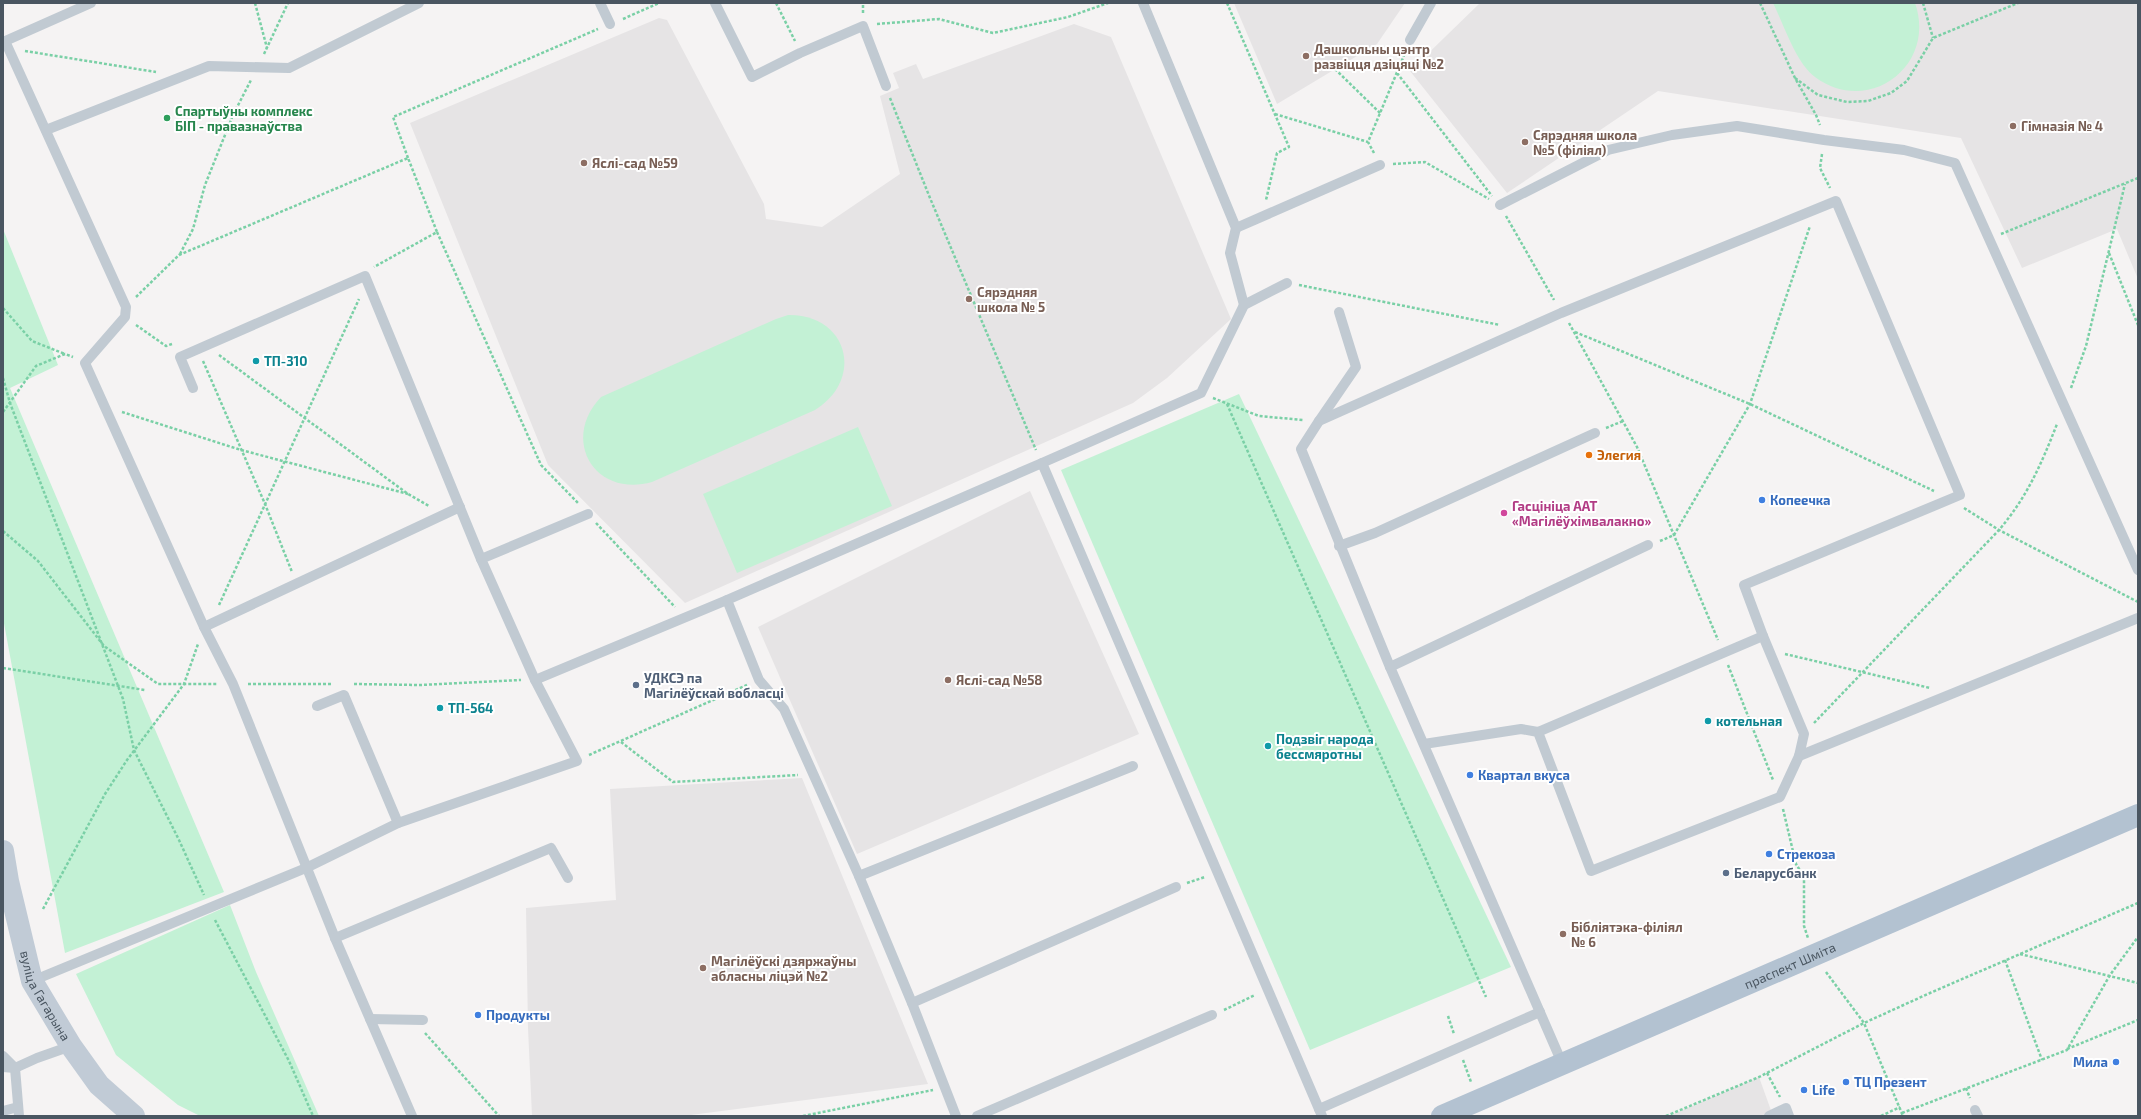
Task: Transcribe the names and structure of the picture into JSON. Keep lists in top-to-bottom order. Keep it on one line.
{"streets":{"main road":["праспект Шміта","вуліца Гагарына"]},"places":["Дашкольны цэнтр развіцця дзіцяці №2","Спартыўны комплекс БІП - правазнаўства","Гімназія № 4","Сярэдняя школа №5 (філіял)","Яслі-сад №59","Сярэдняя школа № 5","ТП-310","Элегия","Копеечка","Гасцініца ААТ «Магілёўхімвалакно»","Яслі-сад №58","УДКСЭ па Магілёўскай вобласці","ТП-564","котельная","Подзвіг народа бессмяротны","Квартал вкуса","Стрекоза","Беларусбанк","Бібліятэка-філіял № 6","Магілёўскі дзяржаўны абласны ліцэй №2","Продукты","Мила","ТЦ Презент","Life"]}
